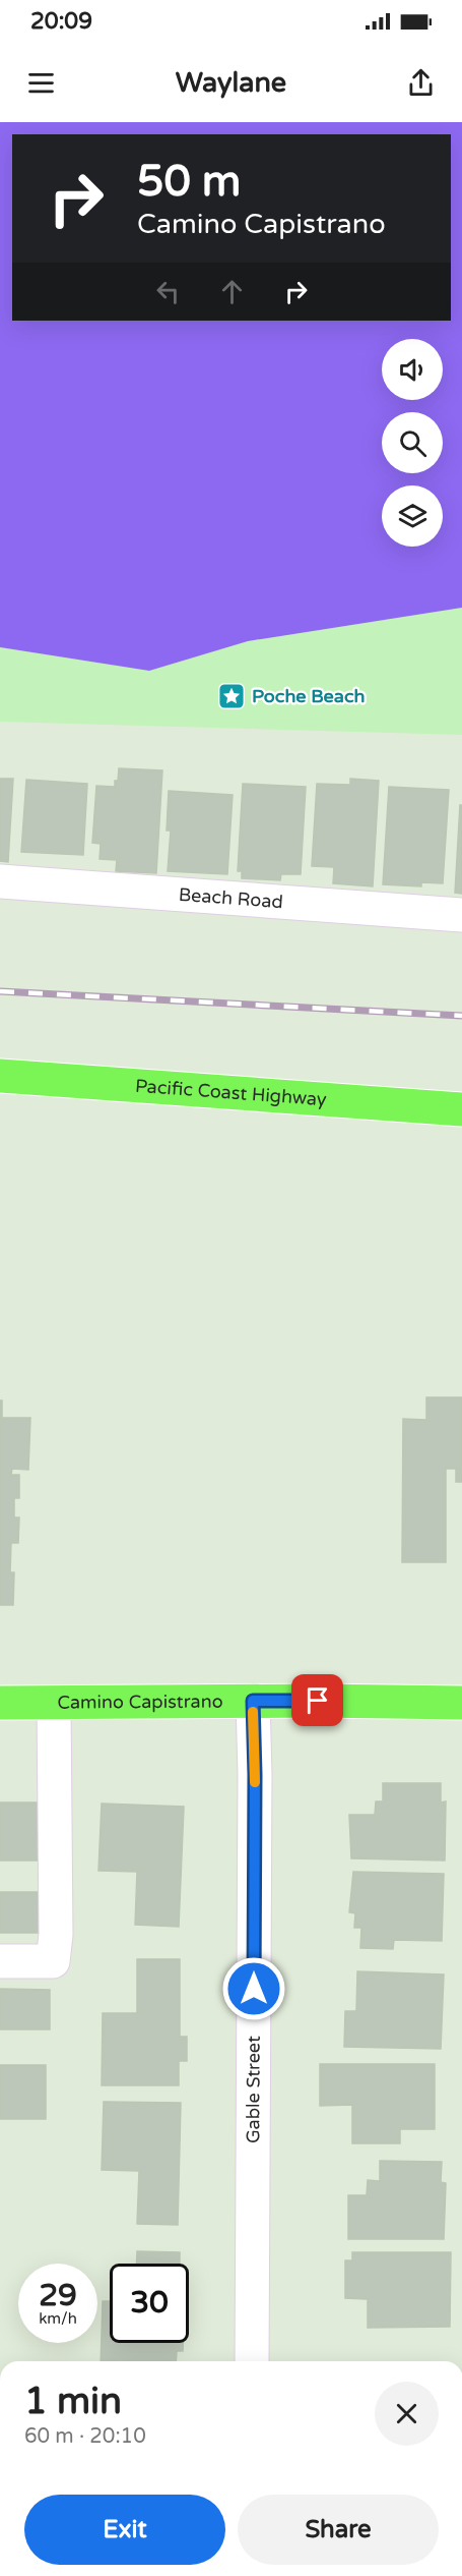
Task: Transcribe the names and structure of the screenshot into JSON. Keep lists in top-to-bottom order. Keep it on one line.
{"streets":{"main road":["Pacific Coast Highway","Camino Capistrano"],"street":["Beach Road","Gable Street"]},"crossings":[["Camino Capistrano","Gable Street"]],"places":{"place":["Poche Beach"]},"page":{"status":"20:09","header":"Waylane","turn":["50 m","Camino Capistrano"],"speed":"29 km/h","limit":"30","heading":["1 min","60 m · 20:10"],"buttons":["Exit","Share"]}}
